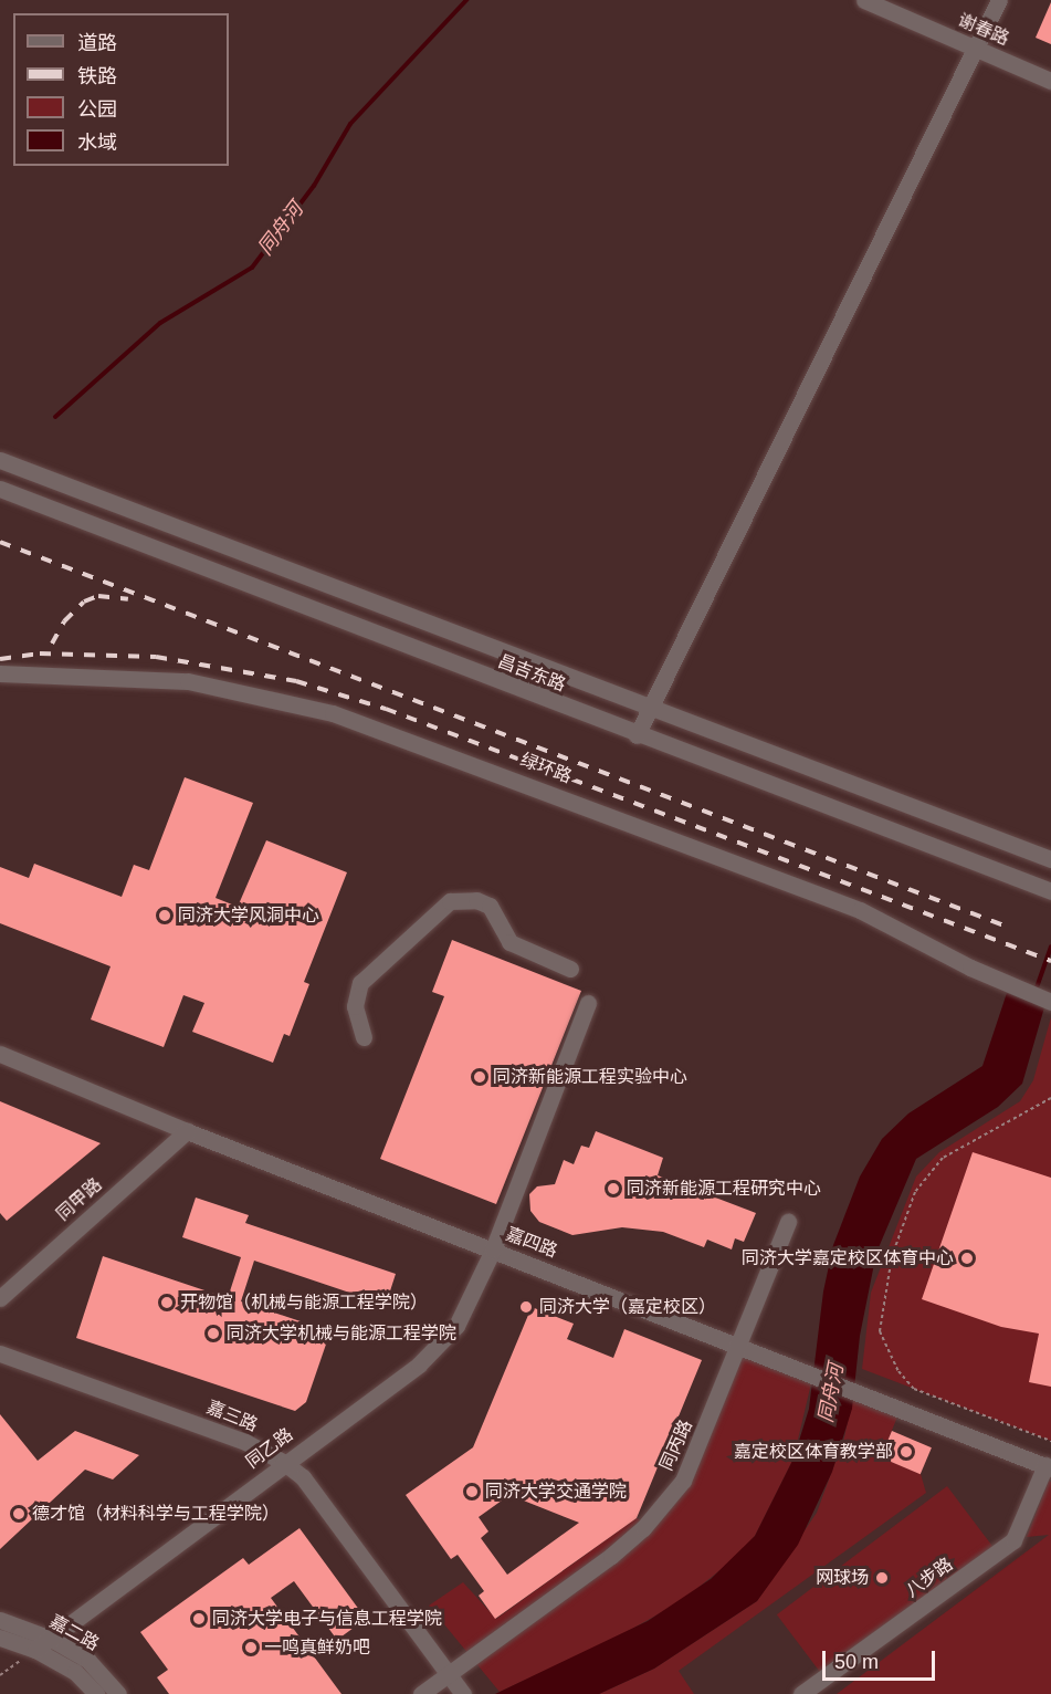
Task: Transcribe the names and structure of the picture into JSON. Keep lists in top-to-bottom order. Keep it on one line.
{"streets":{"street":["谢春路","昌吉东路","绿环路","同甲路","嘉四路","嘉三路","同丙路","同乙路","八步路","嘉二路"]},"crossings":[["同甲路","嘉四路"],["嘉四路","同丙路"],["嘉四路","同乙路"],["嘉四路","八步路"],["嘉三路","同丙路"],["嘉三路","同乙路"],["同乙路","嘉二路"]],"water":["同舟河"],"places":["同济大学风洞中心","同济新能源工程实验中心","同济新能源工程研究中心","同济大学嘉定校区体育中心","开物馆（机械与能源工程学院）","同济大学（嘉定校区）","同济大学机械与能源工程学院","嘉定校区体育教学部","同济大学交通学院","德才馆（材料科学与工程学院）","网球场","同济大学电子与信息工程学院","一鸣真鲜奶吧"],"legend":["道路","铁路","公园","水域"],"scale_bar":"50 m"}
